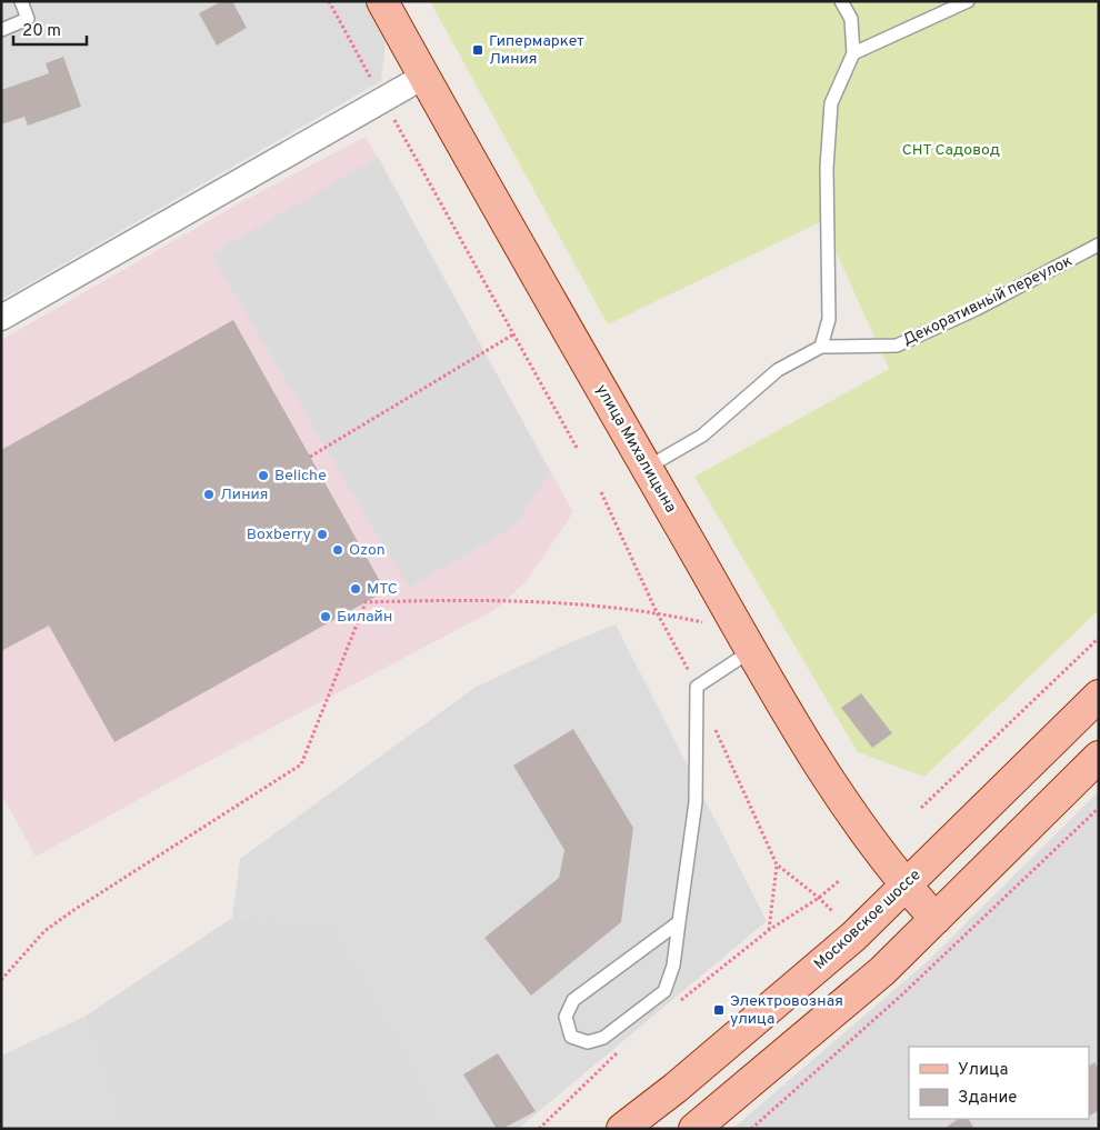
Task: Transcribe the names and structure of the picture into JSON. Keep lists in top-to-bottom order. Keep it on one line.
{"streets":{"main road":["улица Михалицына","Московское шоссе"],"lane":["Декоративный переулок"]},"crossings":[["Декоративный переулок","улица Михалицына"],["улица Михалицына","Московское шоссе"]],"parks":["СНТ Садовод"],"places":{"transit":["Гипермаркет Линия","Электровозная улица"],"other":["Beliche","Линия","Boxberry","Ozon","МТС","Билайн"]},"legend":["Улица","Здание"],"scale_bar":"20 m"}
